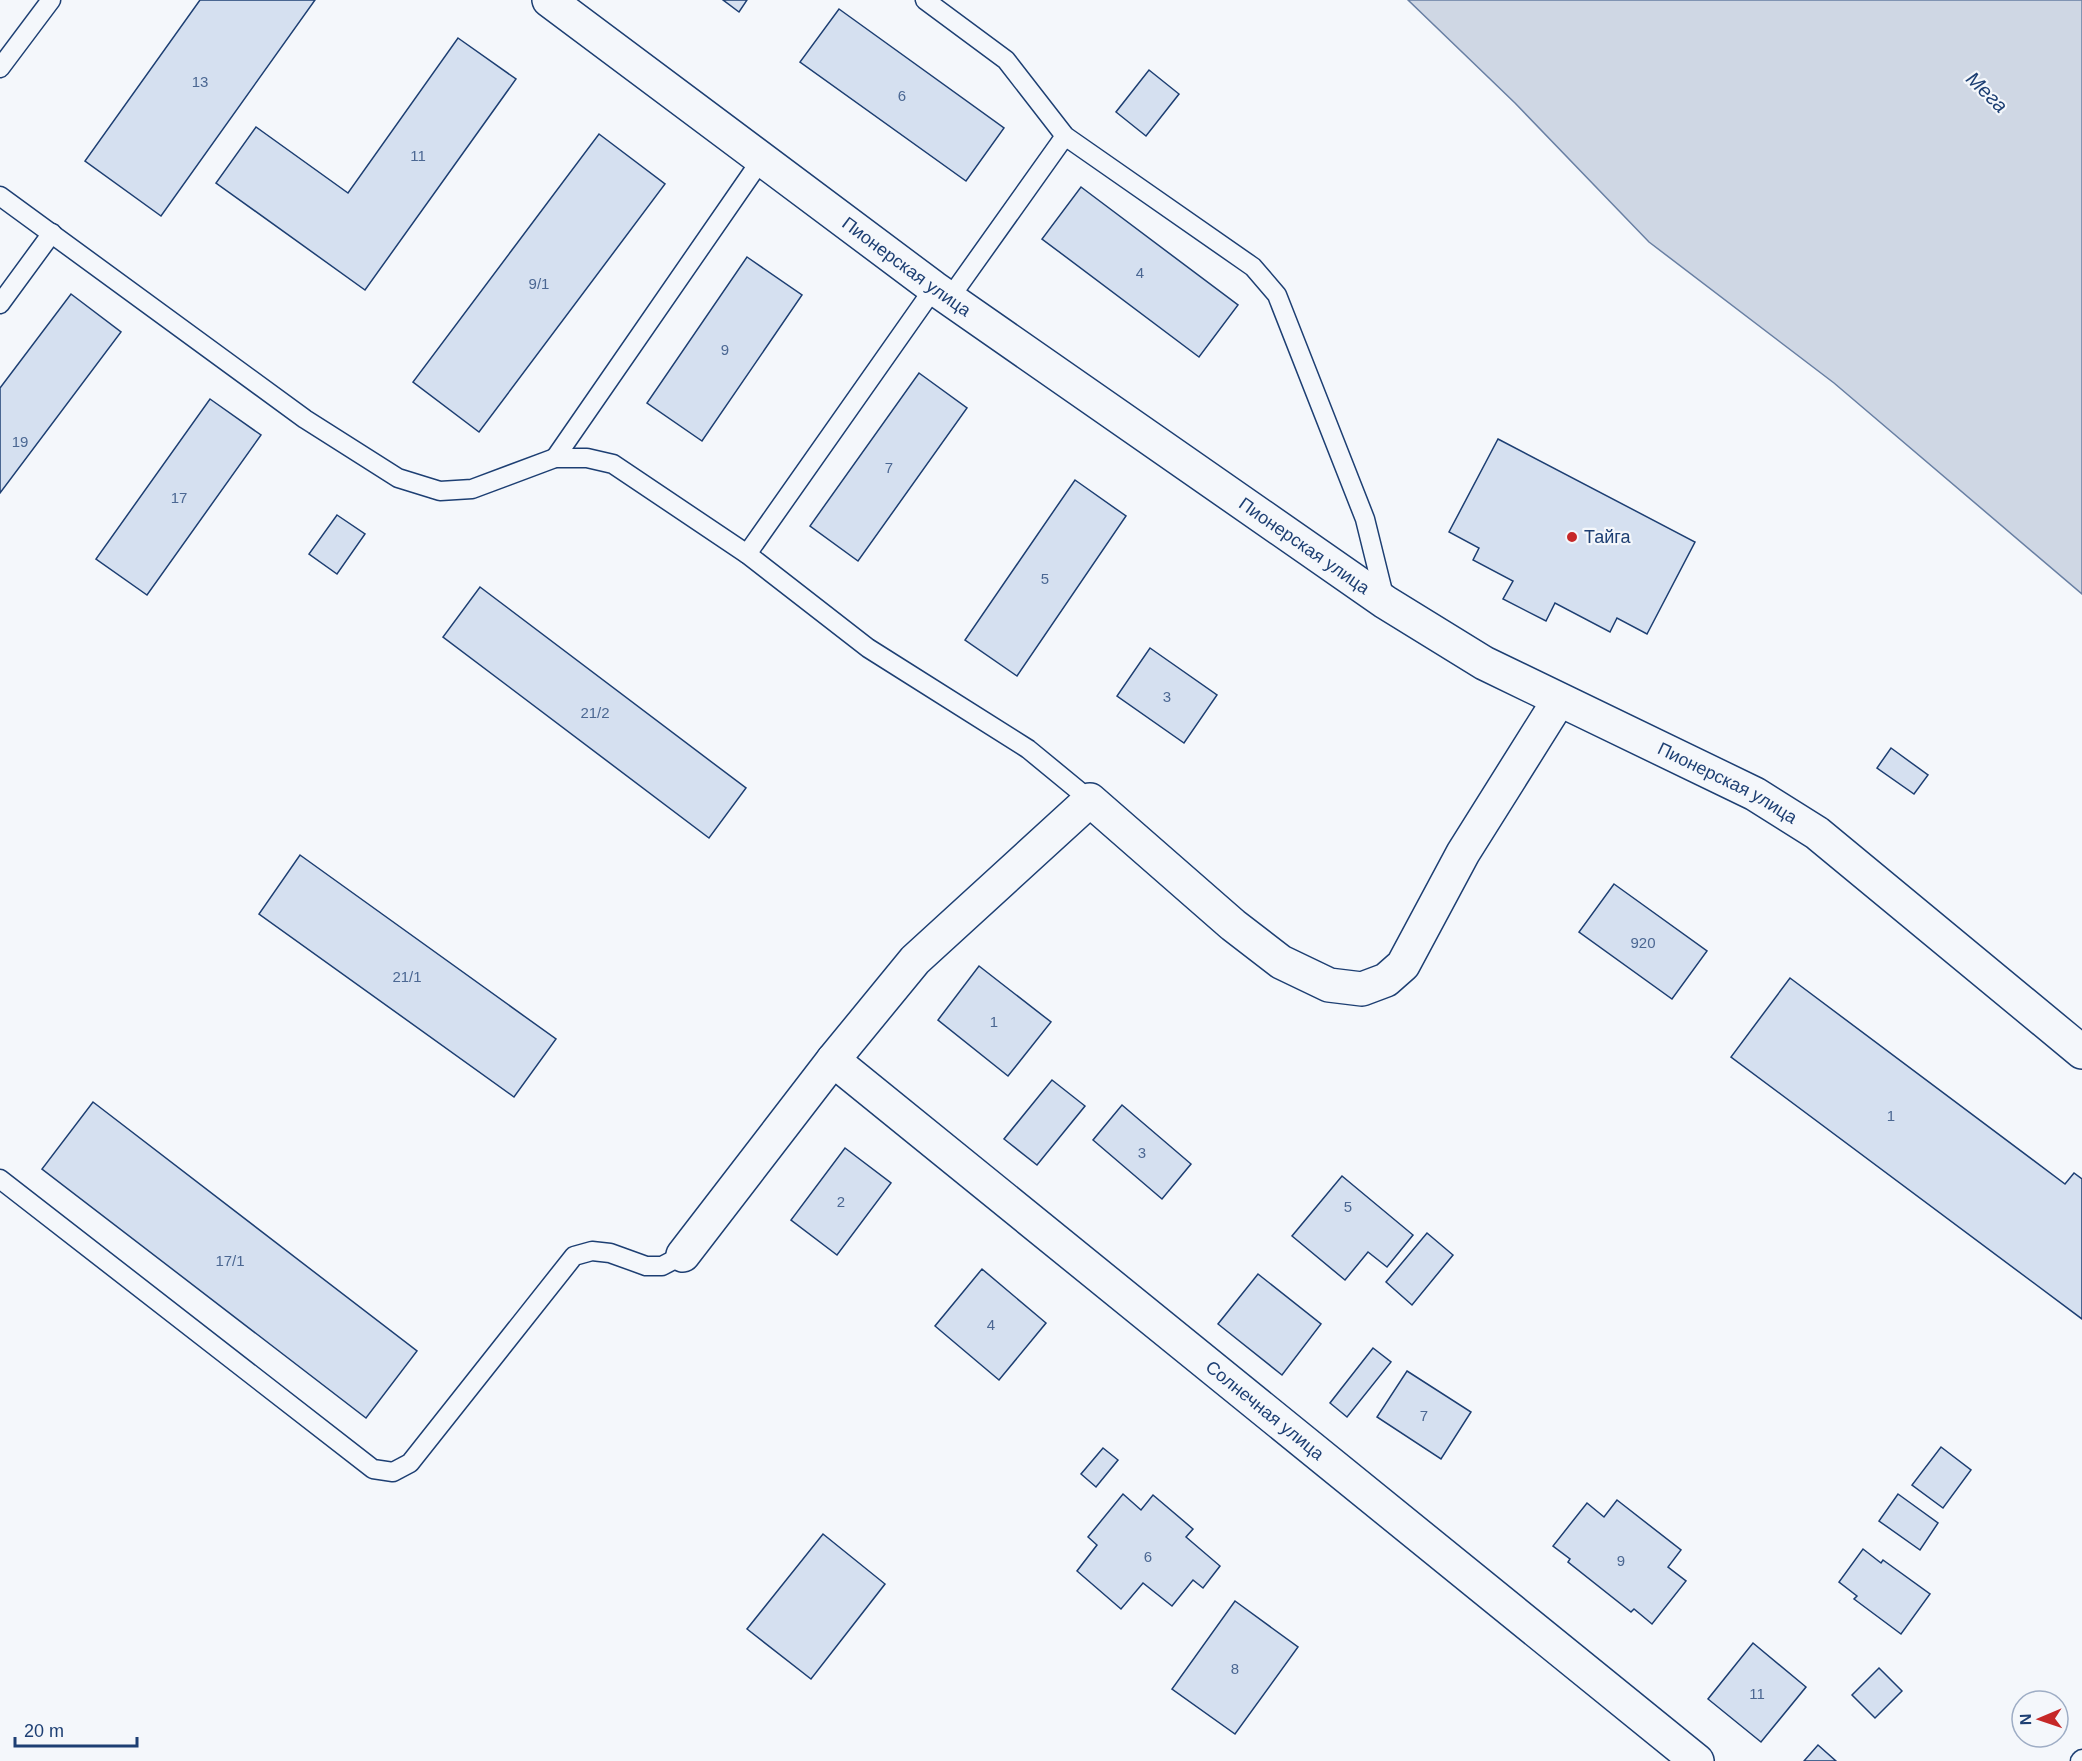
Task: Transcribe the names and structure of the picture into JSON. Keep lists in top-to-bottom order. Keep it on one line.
{"streets":{"street":["Пионерская улица","Солнечная улица"]},"water":["Мега"],"places":["Тайга"],"house_numbers":["13","6","11","4","9/1","9","19","7","17","5","3","21/2","920","21/1","1","1","3","2","5","17/1","4","7","6","9","8","11"],"scale_bar":"20 m","north":"left"}
